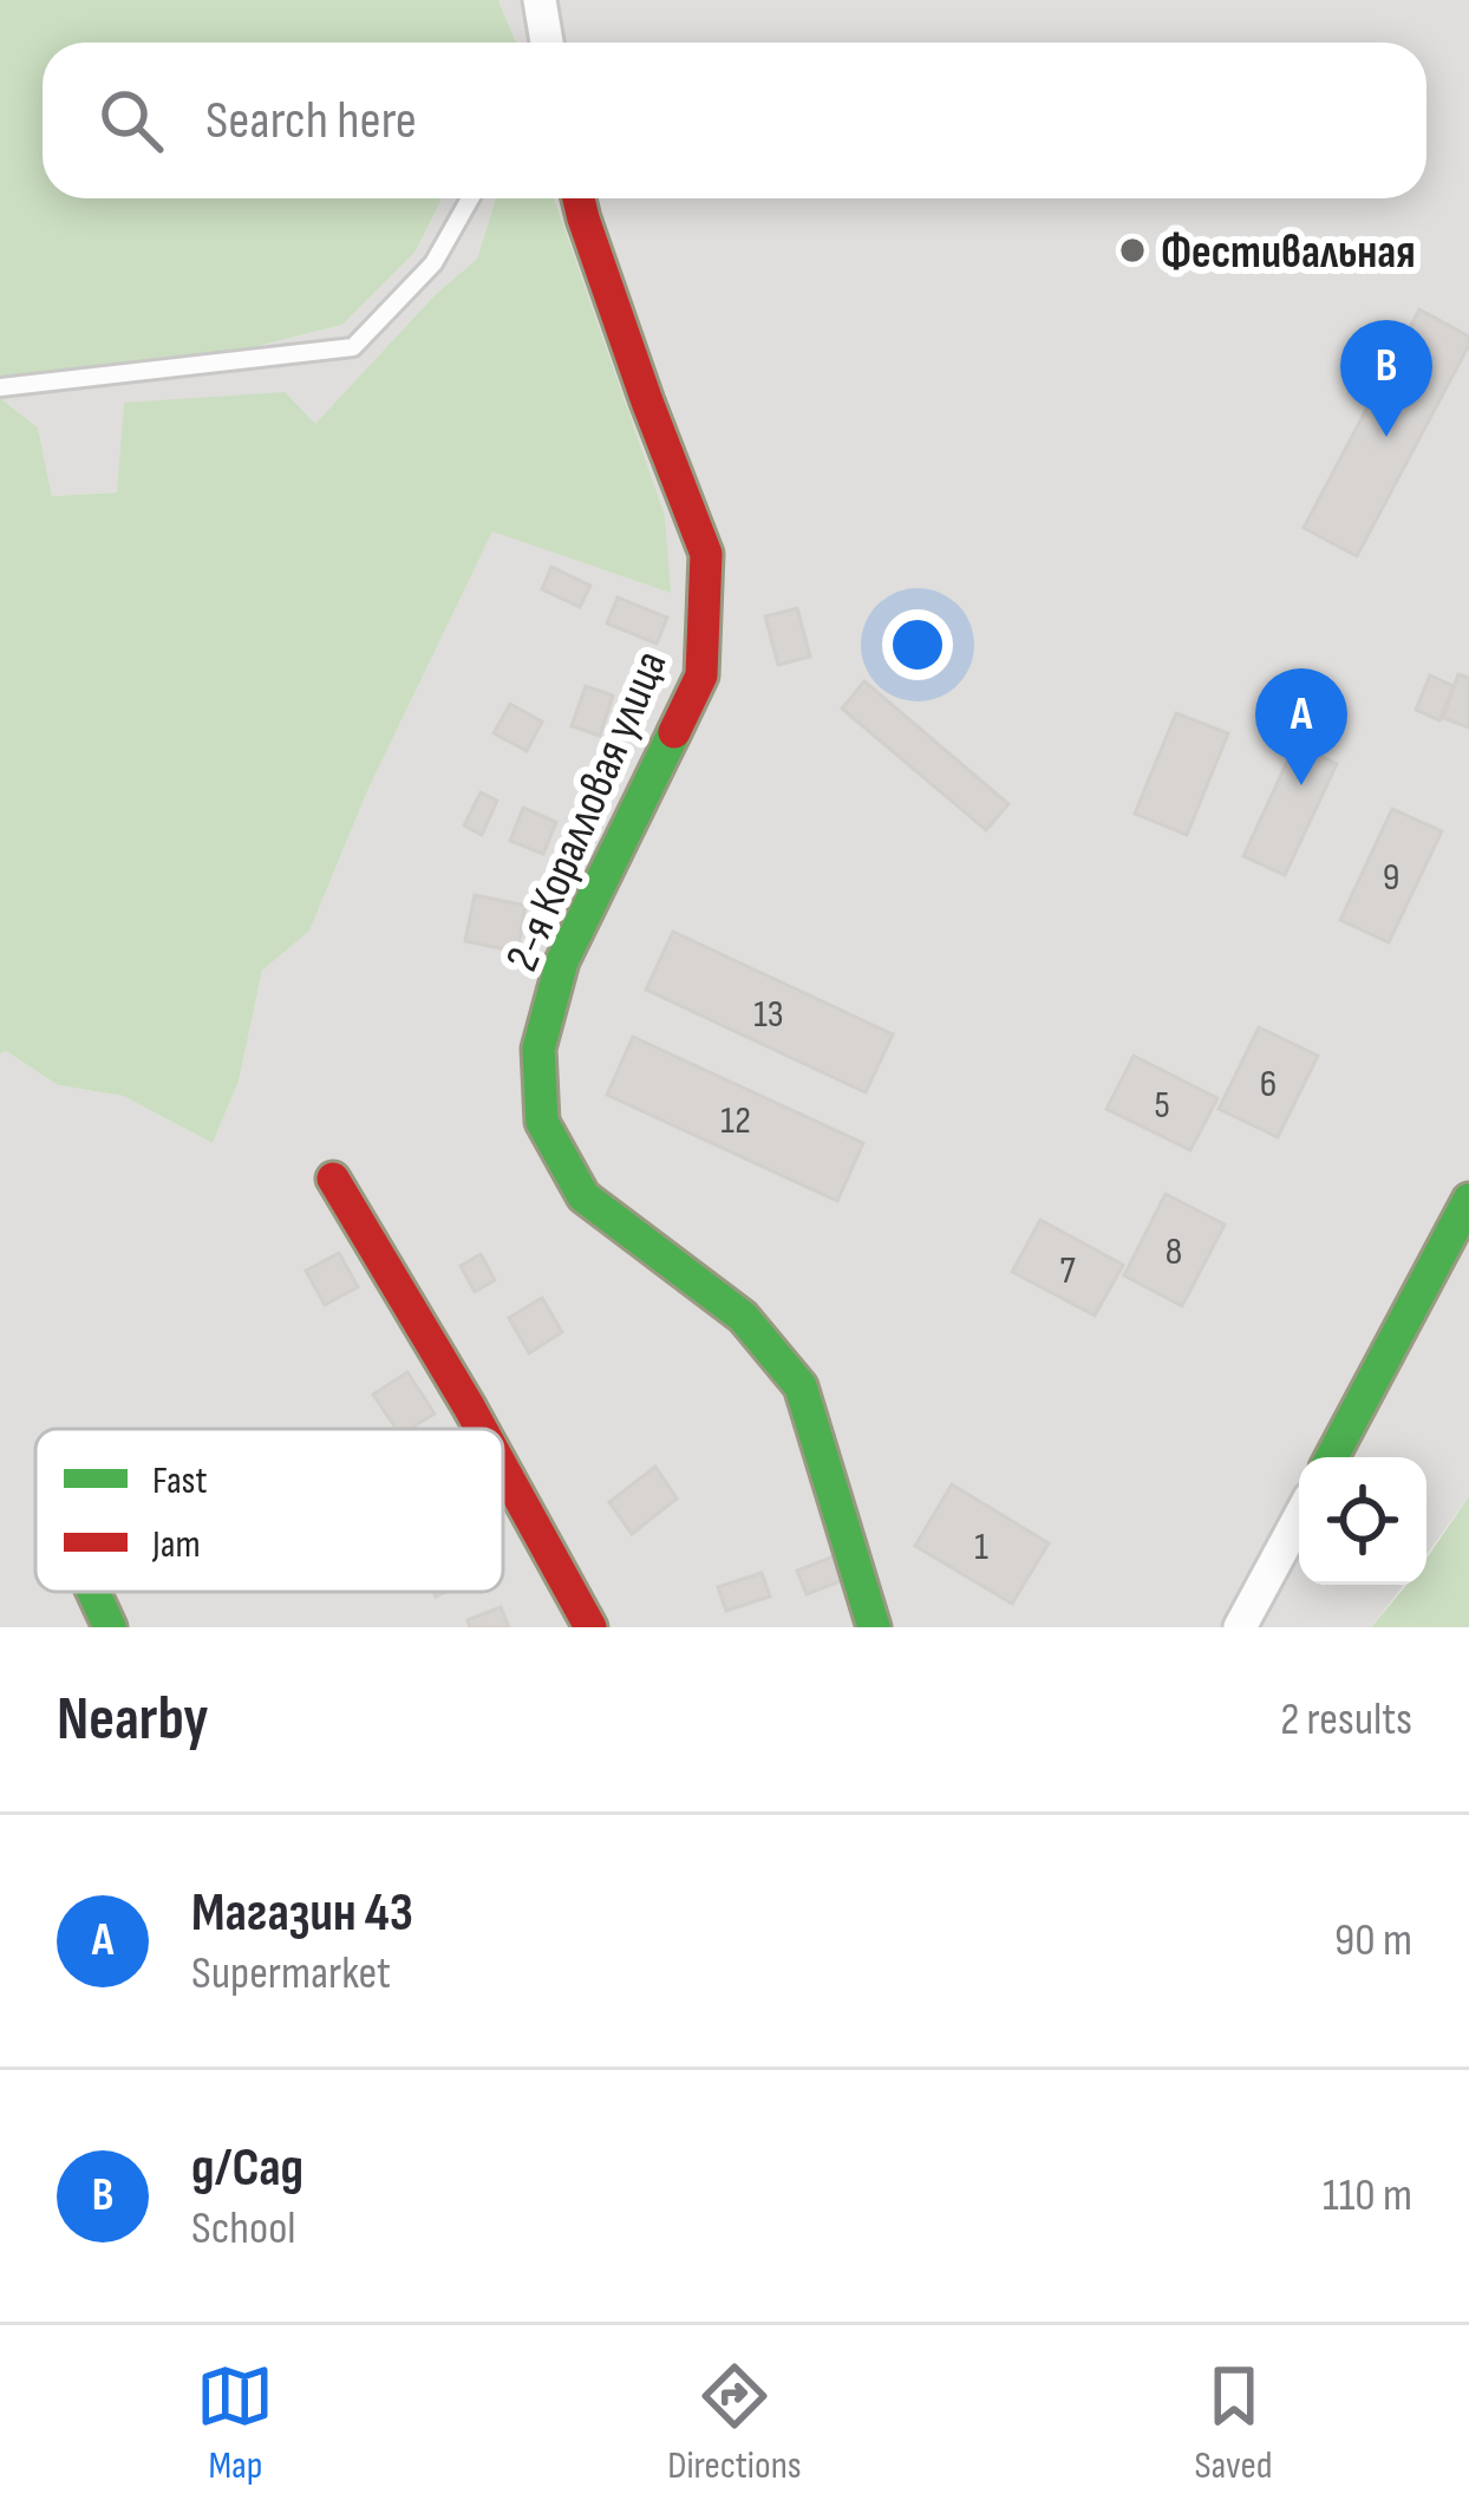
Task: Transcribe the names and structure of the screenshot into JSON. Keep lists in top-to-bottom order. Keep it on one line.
{"streets":{"street":["2-я Коралловая улица"]},"places":["Фестивальная"],"house_numbers":["9","13","6","5","12","8","7","1"],"legend":["Fast","Jam"],"page":{"search":"Search here","pins":["B","A"],"heading":["Nearby","2 results"],"list":[{"mark":"A","name":"Магазин 43","note":"Supermarket","value":"90 m"},{"mark":"B","name":"д/Сад","note":"School","value":"110 m"}],"nav":["Map","Directions","Saved"]}}
